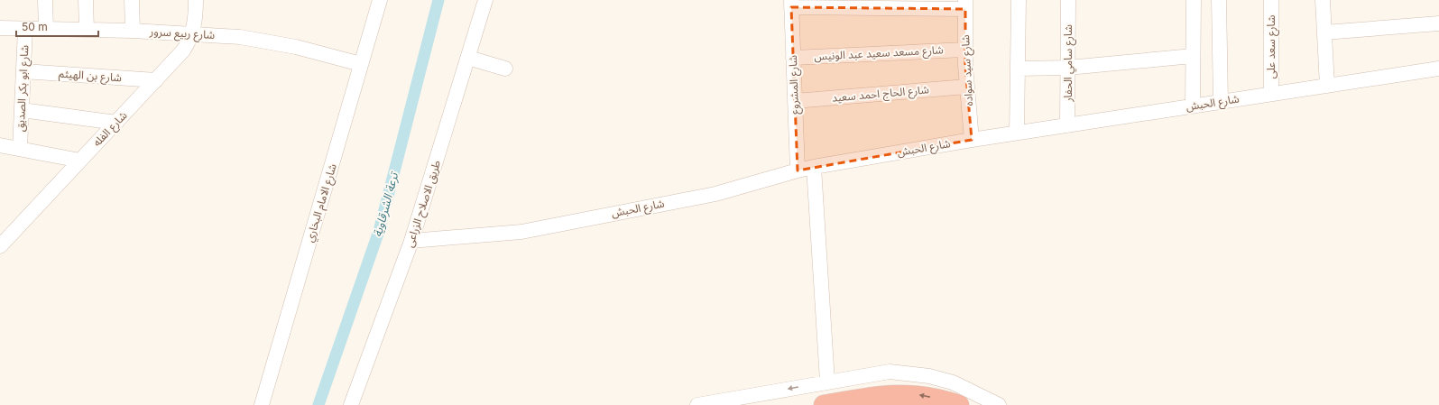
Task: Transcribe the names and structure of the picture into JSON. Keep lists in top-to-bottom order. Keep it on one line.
{"streets":{"street":["شارع ربيع سرور","شارع سعد على","شارع مسعد سعيد عبد الونيس","شارع سامي الحفار","شارع سيد سواده","شارع بن الهيثم","شارع المشروع","شارع ابو بكر الصديق","شارع الحاج احمد سعيد","شارع الحبش","شارع الفله","شارع الامام البخاري","طريق الاصلاح الزراعى"]},"crossings":[["شارع ربيع سرور","شارع ابو بكر الصديق"],["شارع ربيع سرور","شارع الفله"],["شارع ربيع سرور","شارع الامام البخاري"],["شارع سعد على","شارع الحبش"],["شارع مسعد سعيد عبد الونيس","شارع سيد سواده"],["شارع مسعد سعيد عبد الونيس","شارع المشروع"],["شارع سامي الحفار","شارع الحبش"],["شارع سيد سواده","شارع الحاج احمد سعيد"],["شارع سيد سواده","شارع الحبش"],["شارع بن الهيثم","شارع ابو بكر الصديق"],["شارع بن الهيثم","شارع الفله"],["شارع المشروع","شارع الحاج احمد سعيد"],["شارع المشروع","شارع الحبش"],["شارع الحبش","طريق الاصلاح الزراعى"]],"water":["ترعة الشرقاوية"],"scale_bar":"50 m"}
